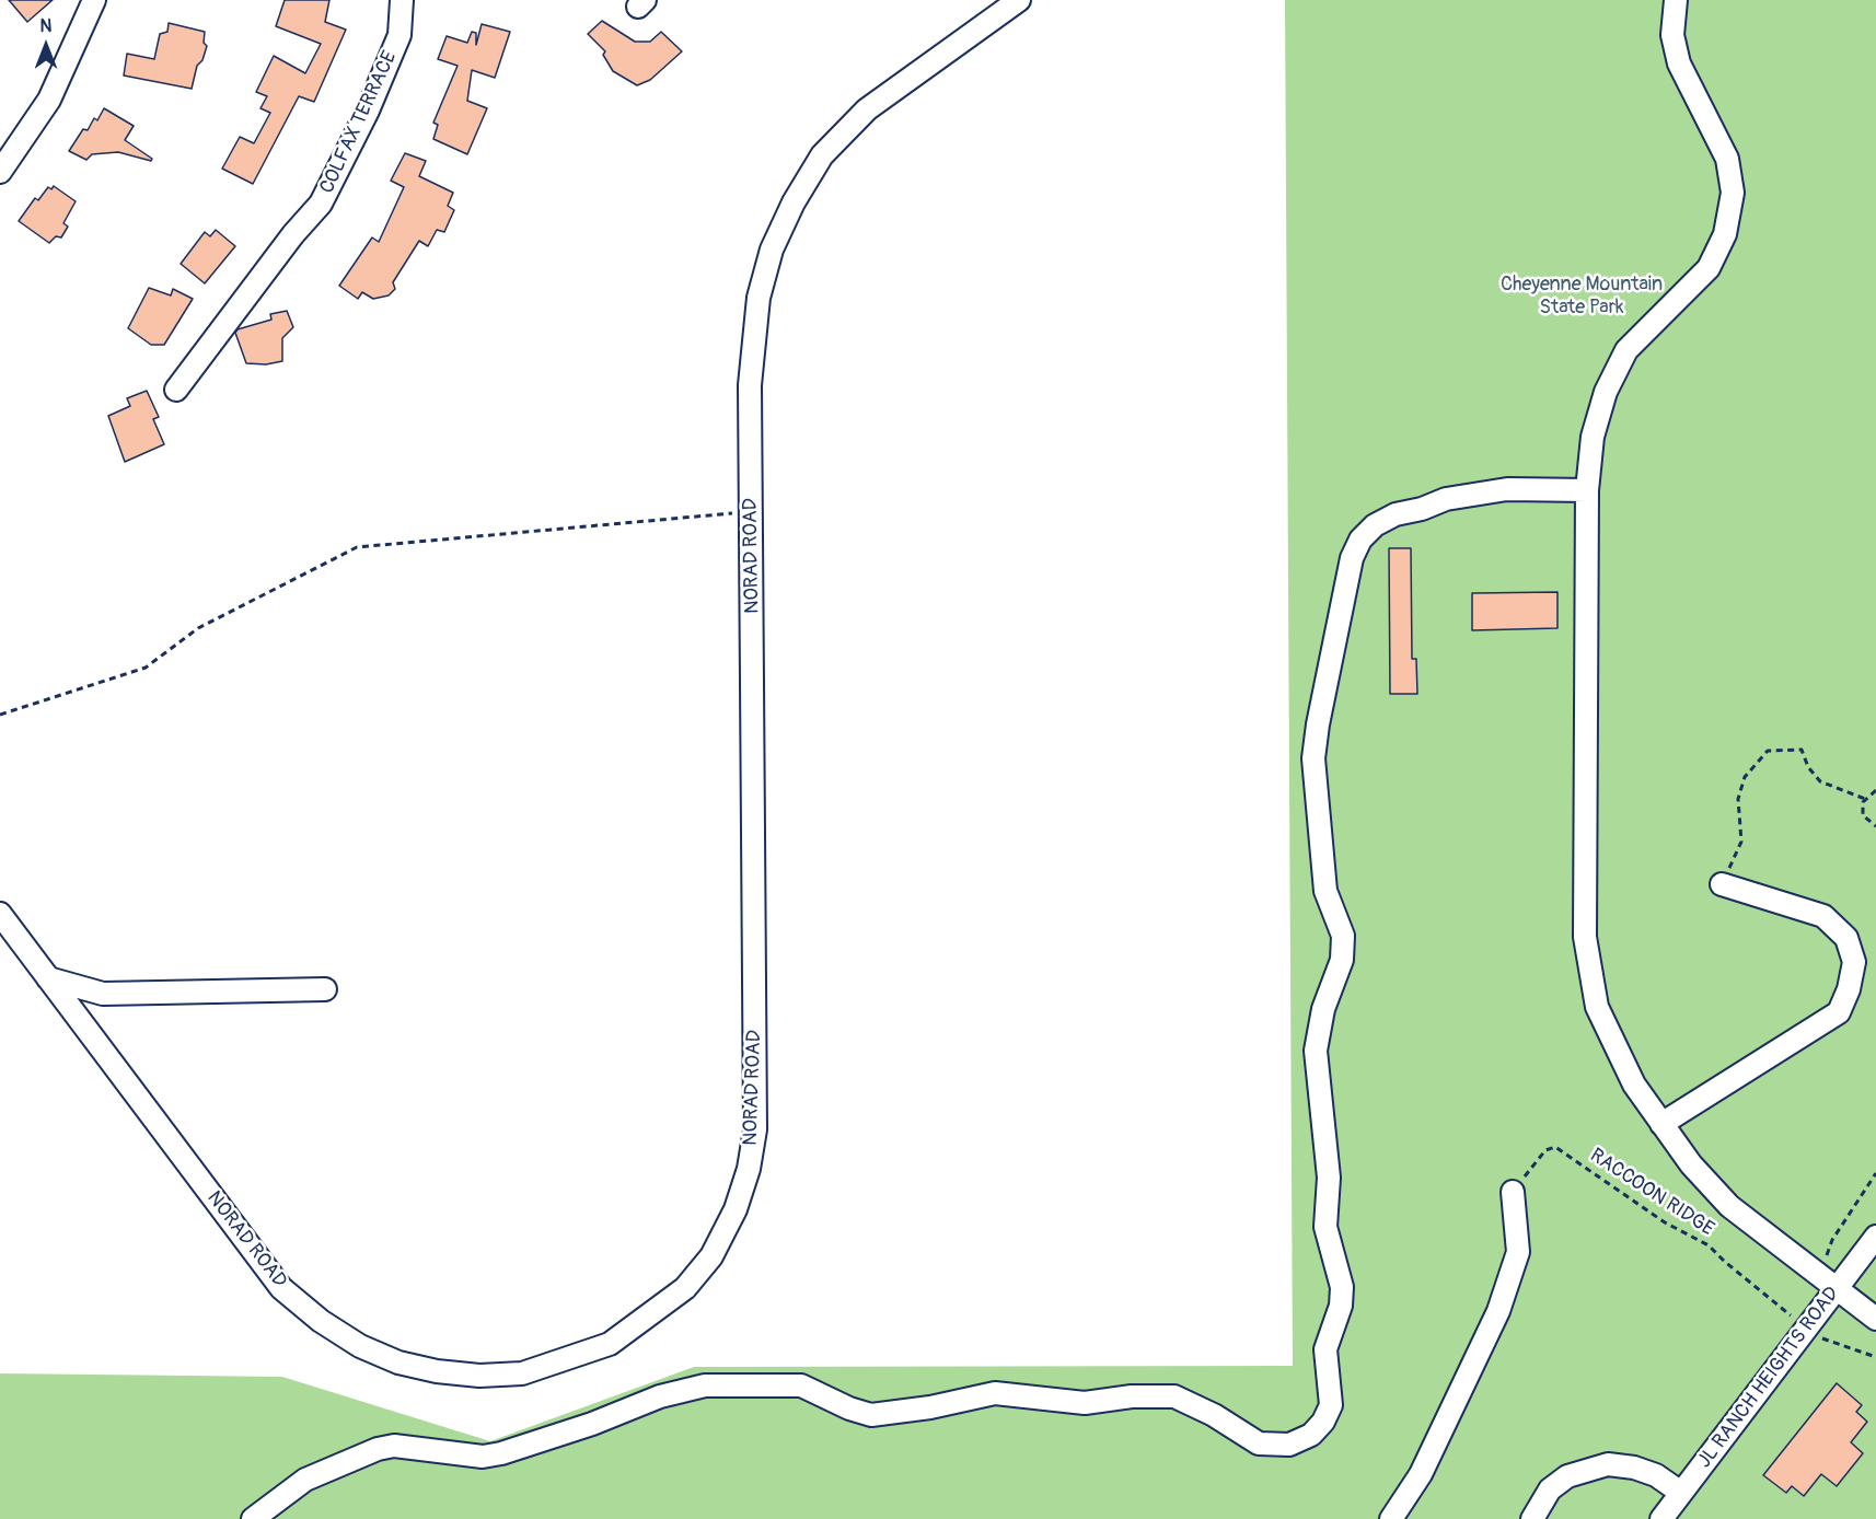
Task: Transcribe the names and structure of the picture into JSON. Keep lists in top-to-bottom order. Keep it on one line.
{"streets":{"street":["COLFAX TERRACE","NORAD ROAD","JL RANCH HEIGHTS ROAD"],"path":["RACCOON RIDGE"]},"crossings":[["RACCOON RIDGE","JL RANCH HEIGHTS ROAD"]],"parks":["Cheyenne Mountain State Park"],"north":"top"}
